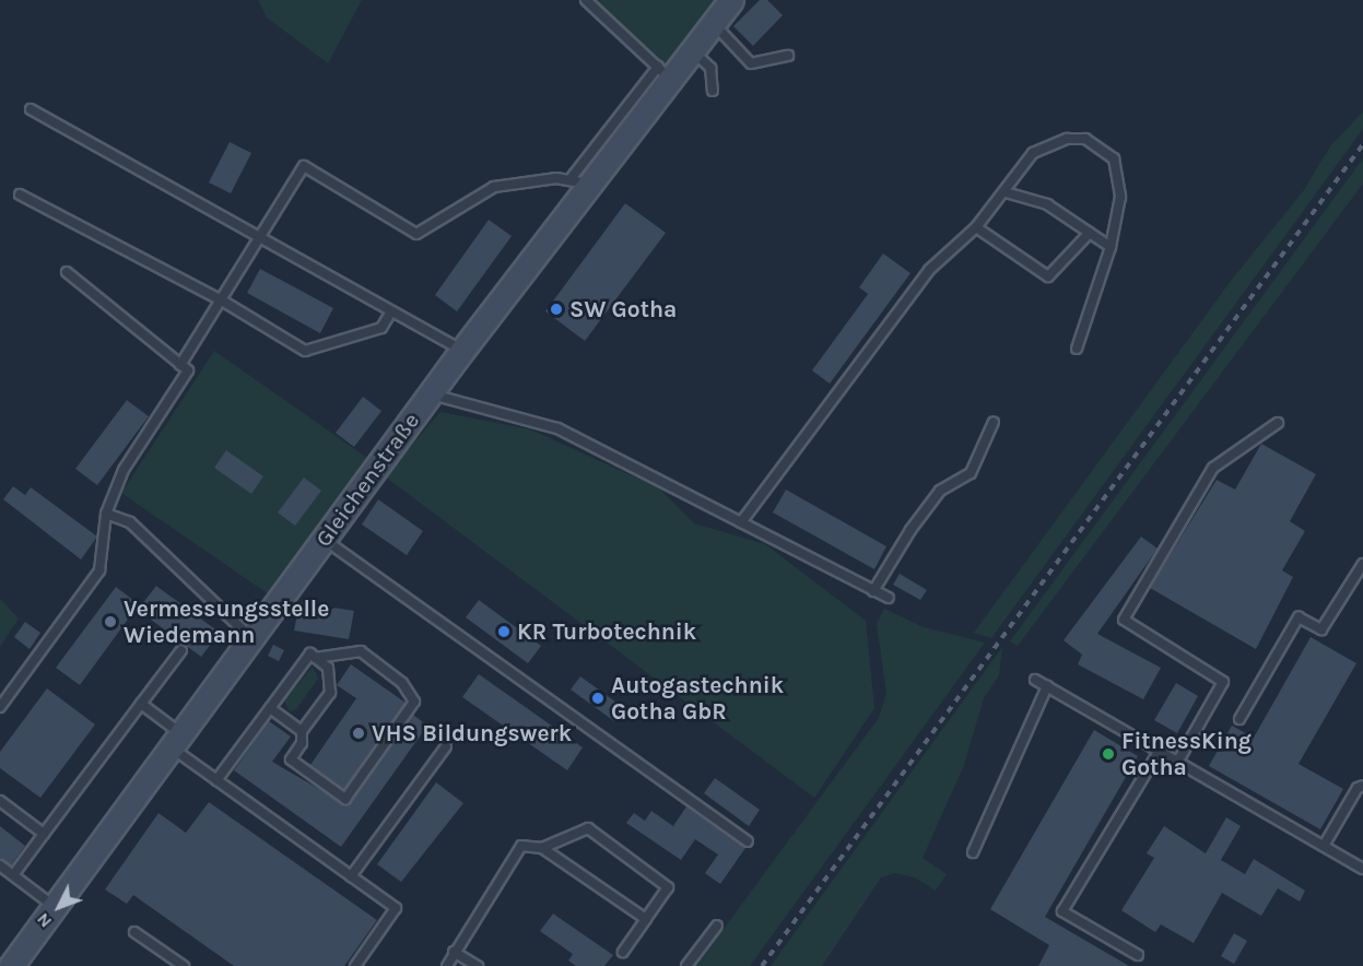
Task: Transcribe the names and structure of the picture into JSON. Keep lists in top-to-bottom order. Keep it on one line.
{"streets":{"street":["Gleichenstraße"]},"places":["SW Gotha","Vermessungsstelle Wiedemann","KR Turbotechnik","Autogastechnik Gotha GbR","VHS Bildungswerk","FitnessKing Gotha"],"north":"bottom left"}
